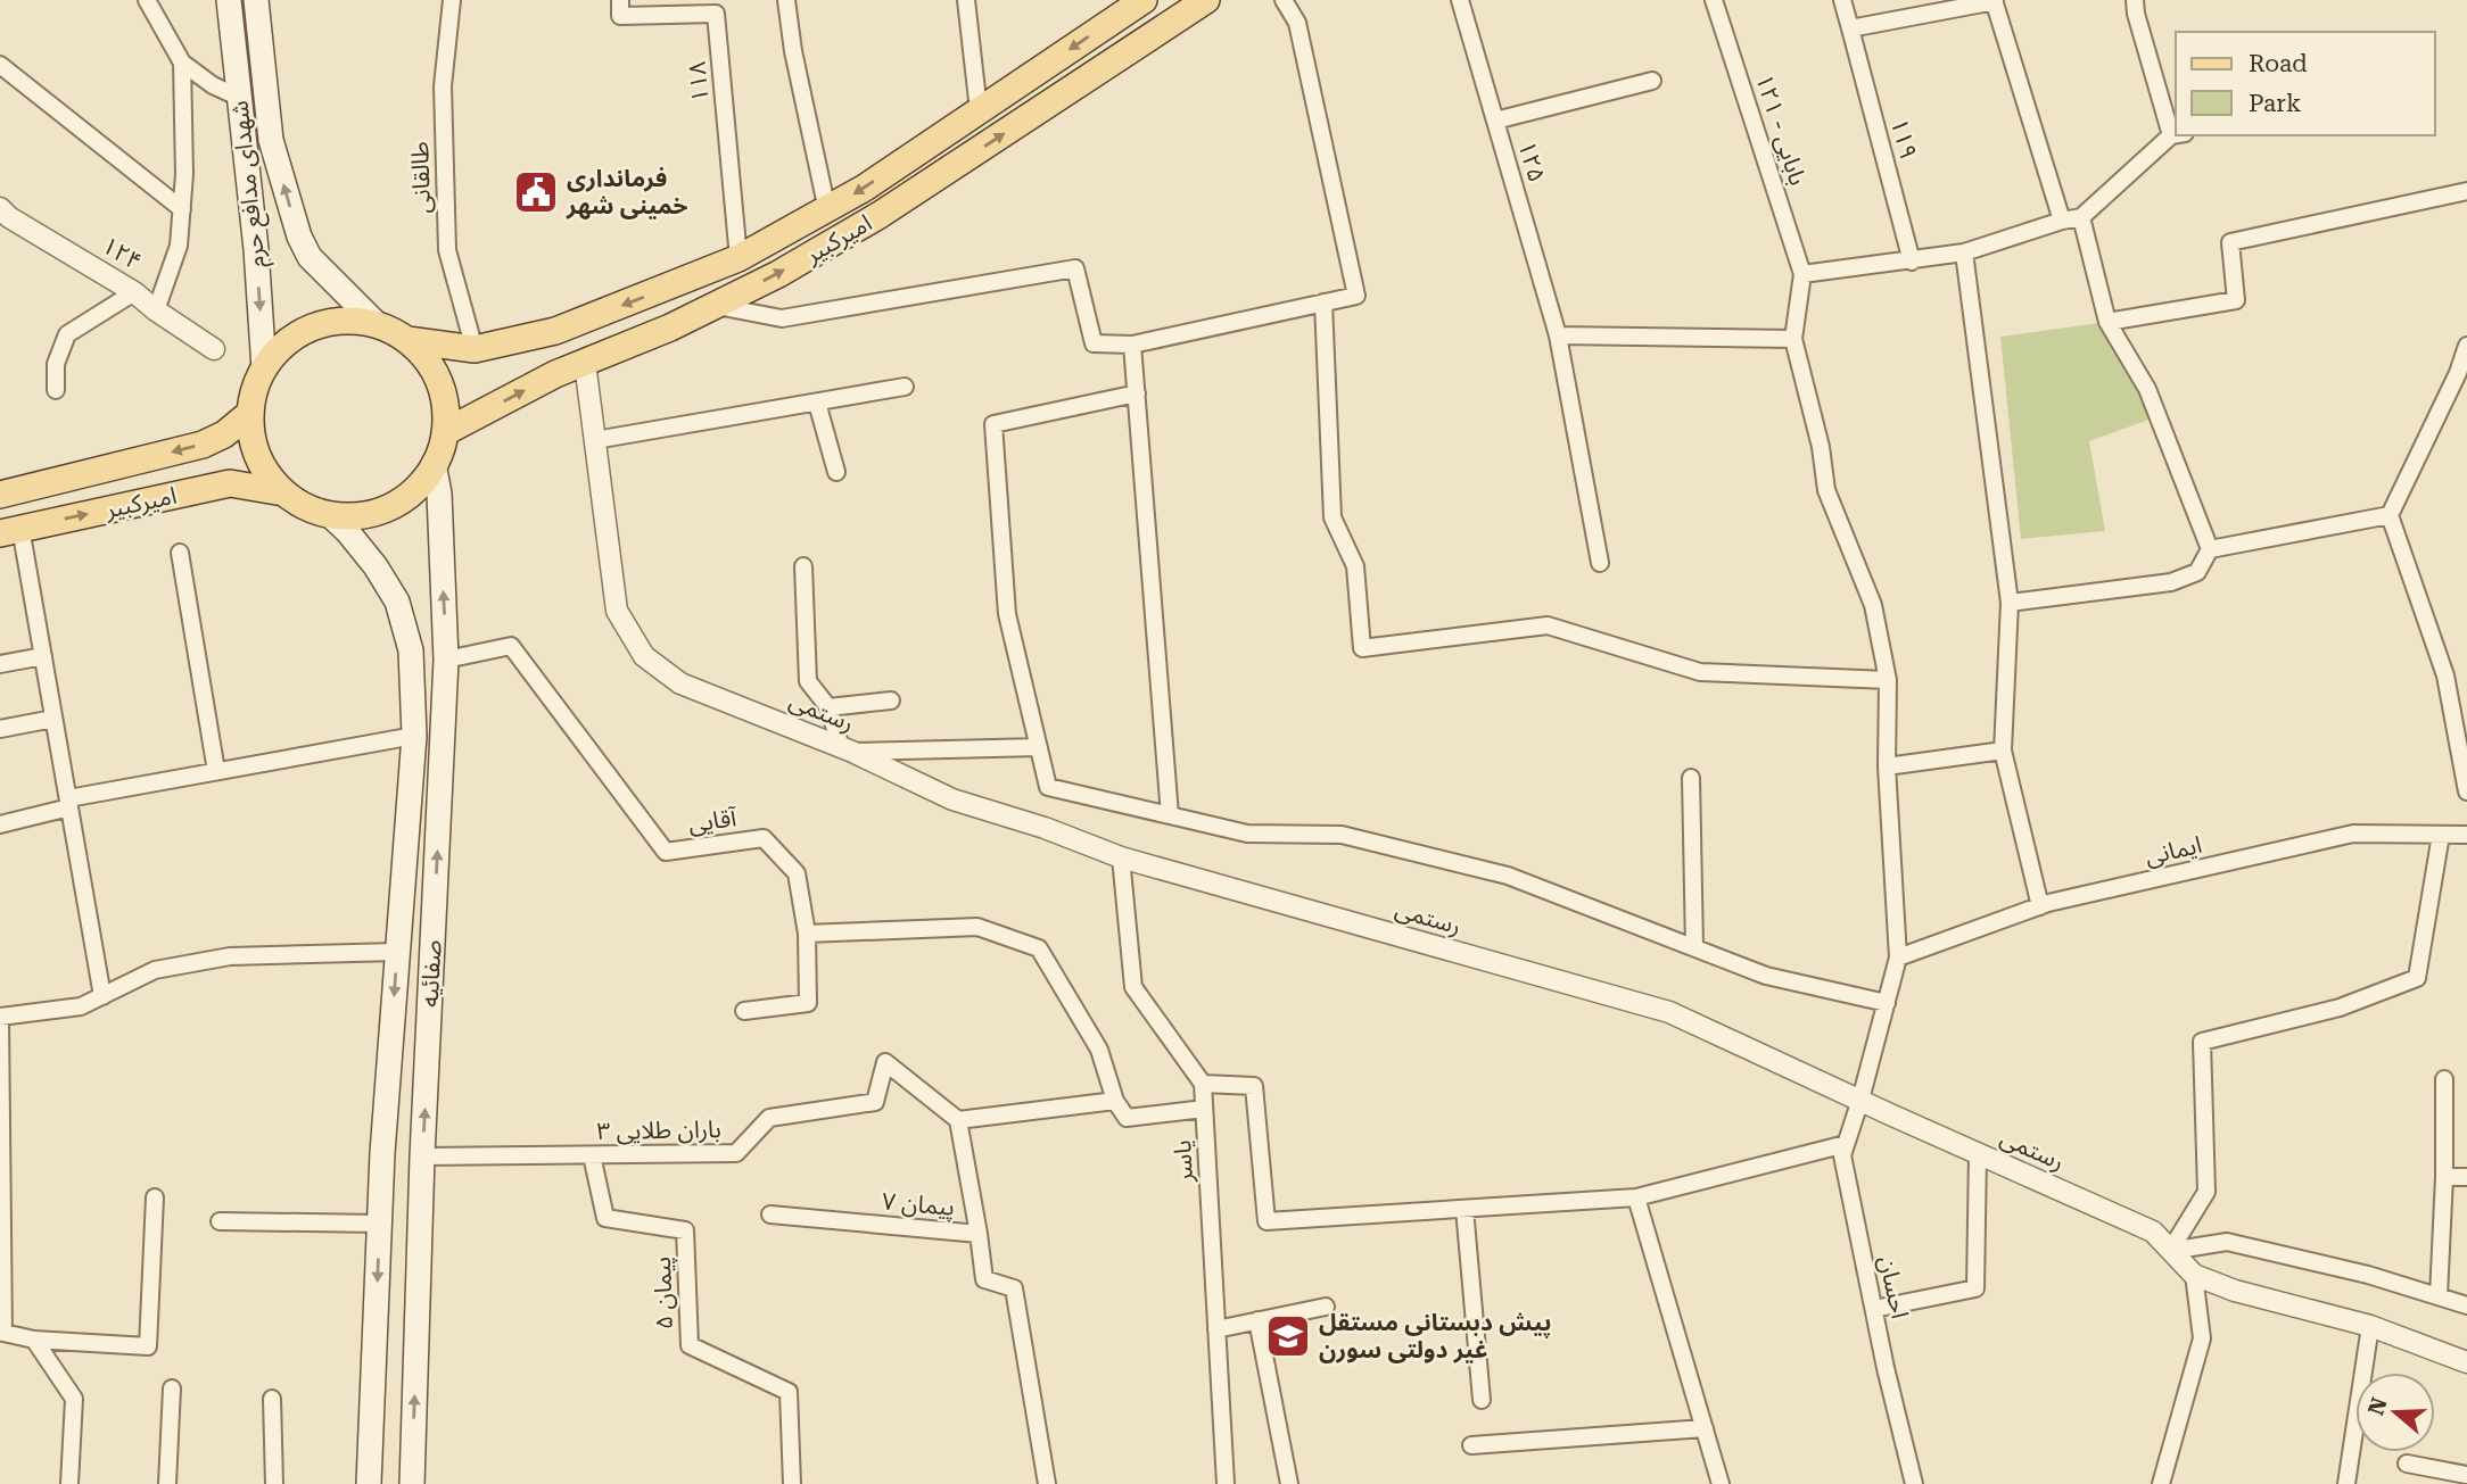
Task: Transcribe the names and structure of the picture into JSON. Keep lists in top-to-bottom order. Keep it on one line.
{"streets":{"main road":["شهدای مدافع حرم","امیرکبیر","صفائیه"],"street":["۱۱۸","بابایی - ۱۲۱","۱۱۹","۱۲۵","طالقانی","۱۲۴","رستمی","آقایی","ایمانی","باران طلایی ۳","یاسر","پیمان ۷","احسان","پیمان ۵"]},"crossings":[["۱۱۸","امیرکبیر"],["طالقانی","امیرکبیر"],["شهدای مدافع حرم","امیرکبیر"],["شهدای مدافع حرم","صفائیه"],["امیرکبیر","رستمی"],["امیرکبیر","صفائیه"],["رستمی","احسان"],["آقایی","صفائیه"],["ایمانی","احسان"],["صفائیه","باران طلایی ۳"],["باران طلایی ۳","پیمان ۵"]],"places":{"public building":["فرمانداری خمینی شهر"],"school or university":["پیش دبستانی مستقل غیر دولتی سورن"]},"legend":["Road","Park"],"north":"left"}
